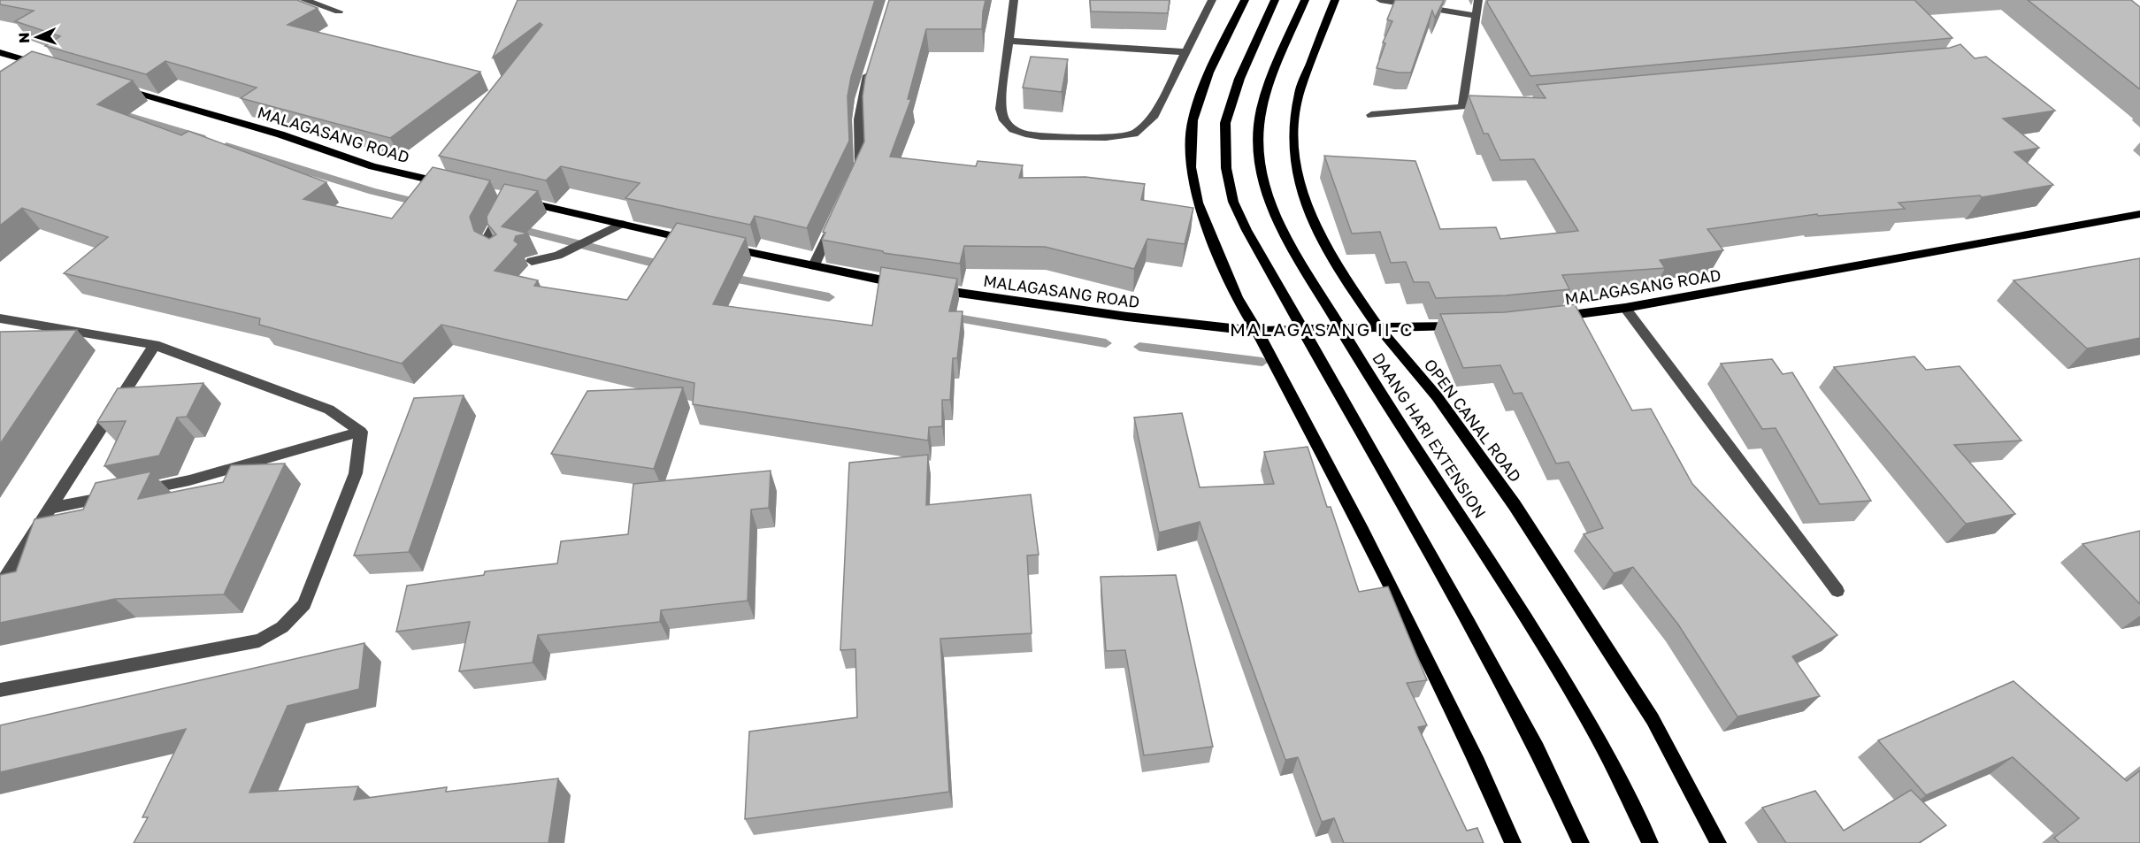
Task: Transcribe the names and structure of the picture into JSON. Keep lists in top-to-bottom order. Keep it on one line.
{"streets":{"main road":["MALAGASANG ROAD","OPEN CANAL ROAD","DAANG HARI EXTENSION"]},"crossings":[["MALAGASANG ROAD","OPEN CANAL ROAD"]],"districts":["MALAGASANG II-C"],"north":"left"}
